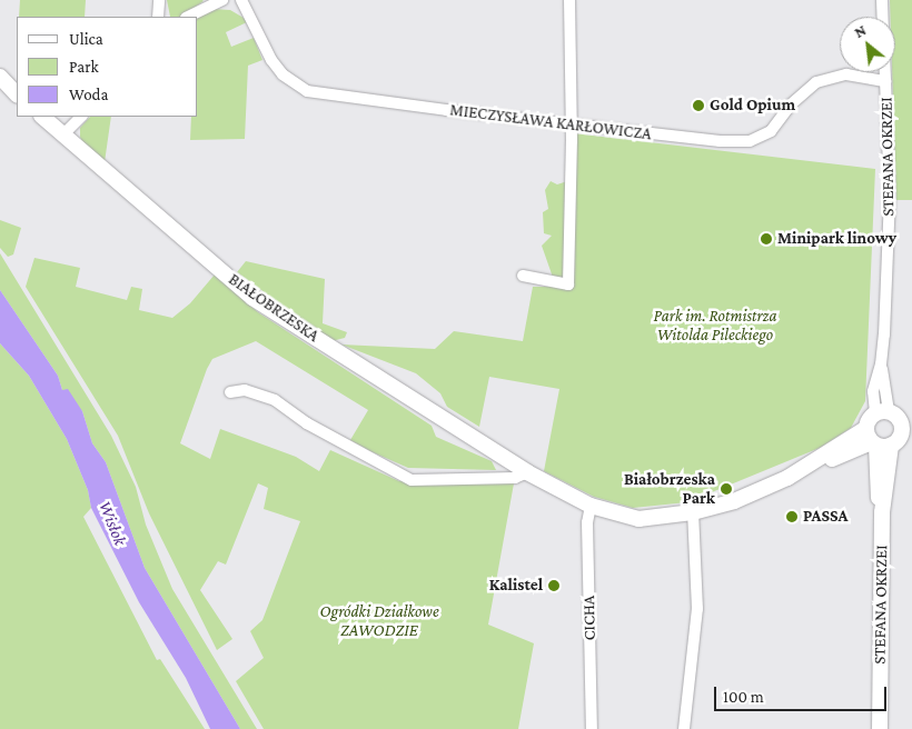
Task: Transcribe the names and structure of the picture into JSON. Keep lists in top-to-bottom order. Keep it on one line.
{"streets":{"street":["MIECZYSŁAWA KARŁOWICZA","STEFANA OKRZEI","BIAŁOBRZESKA","CICHA"]},"crossings":[["MIECZYSŁAWA KARŁOWICZA","STEFANA OKRZEI"],["STEFANA OKRZEI","BIAŁOBRZESKA"],["BIAŁOBRZESKA","CICHA"]],"water":["Wisłok"],"parks":["Park im. Rotmistrza Witolda Pileckiego","Ogródki Działkowe ZAWODZIE"],"places":["Gold Opium","Minipark linowy","Białobrzeska Park","PASSA","Kalistel"],"legend":["Ulica","Park","Woda"],"scale_bar":"100 m","north":"top left"}
